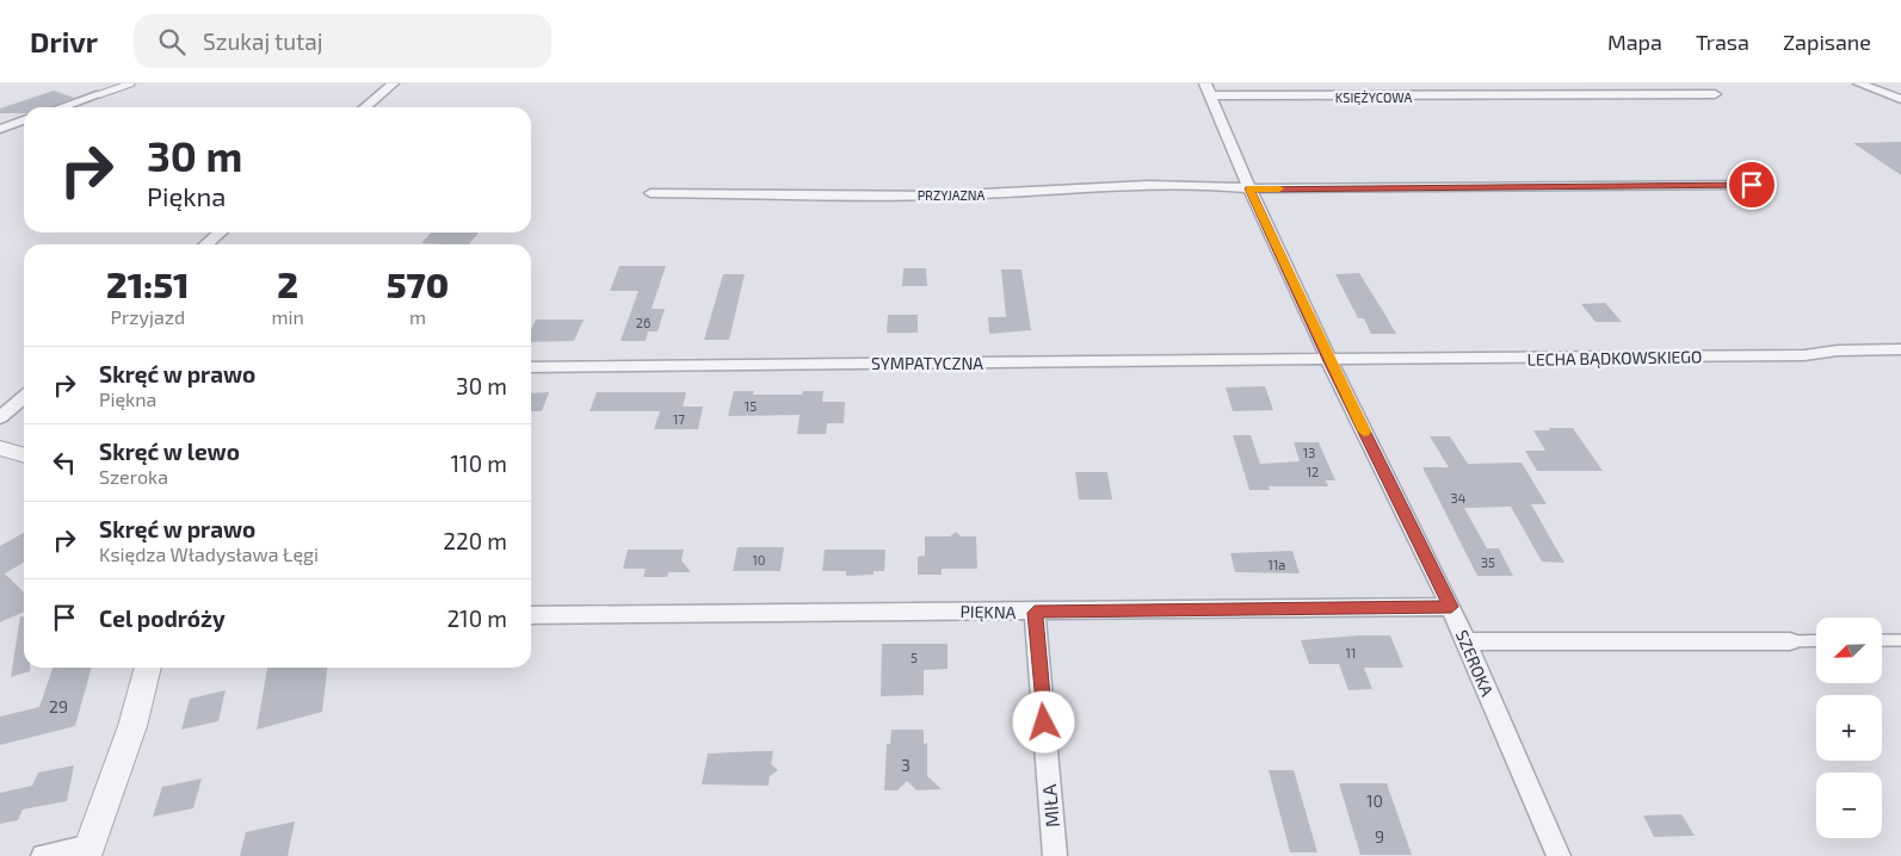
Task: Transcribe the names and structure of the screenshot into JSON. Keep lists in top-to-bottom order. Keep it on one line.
{"streets":{"street":["KSIĘŻYCOWA","PRZYJAZNA","LECHA BĄDKOWSKIEGO","SYMPATYCZNA","PIĘKNA","SZEROKA","MIŁA"]},"crossings":[["KSIĘŻYCOWA","SZEROKA"],["PRZYJAZNA","SZEROKA"],["LECHA BĄDKOWSKIEGO","SYMPATYCZNA"],["LECHA BĄDKOWSKIEGO","SZEROKA"],["SYMPATYCZNA","SZEROKA"],["PIĘKNA","SZEROKA"],["PIĘKNA","MIŁA"]],"house_numbers":["26","15","17","13","12","34","10","35","11a","11","5","29","3","10","9"],"north":"bottom left","page":{"header":"Drivr","search":"Szukaj tutaj","nav":["Mapa","Trasa","Zapisane"],"turn":["30 m","Piękna"],"eta":["21:51","Przyjazd","2","min","570","m"],"list":[{"name":"Skręć w prawo","note":"Piękna","value":"30 m"},{"name":"Skręć w lewo","note":"Szeroka","value":"110 m"},{"name":"Skręć w prawo","note":"Księdza Władysława Łęgi","value":"220 m"},{"name":"Cel podróży","value":"210 m"}],"map_buttons":["+","−"]}}
